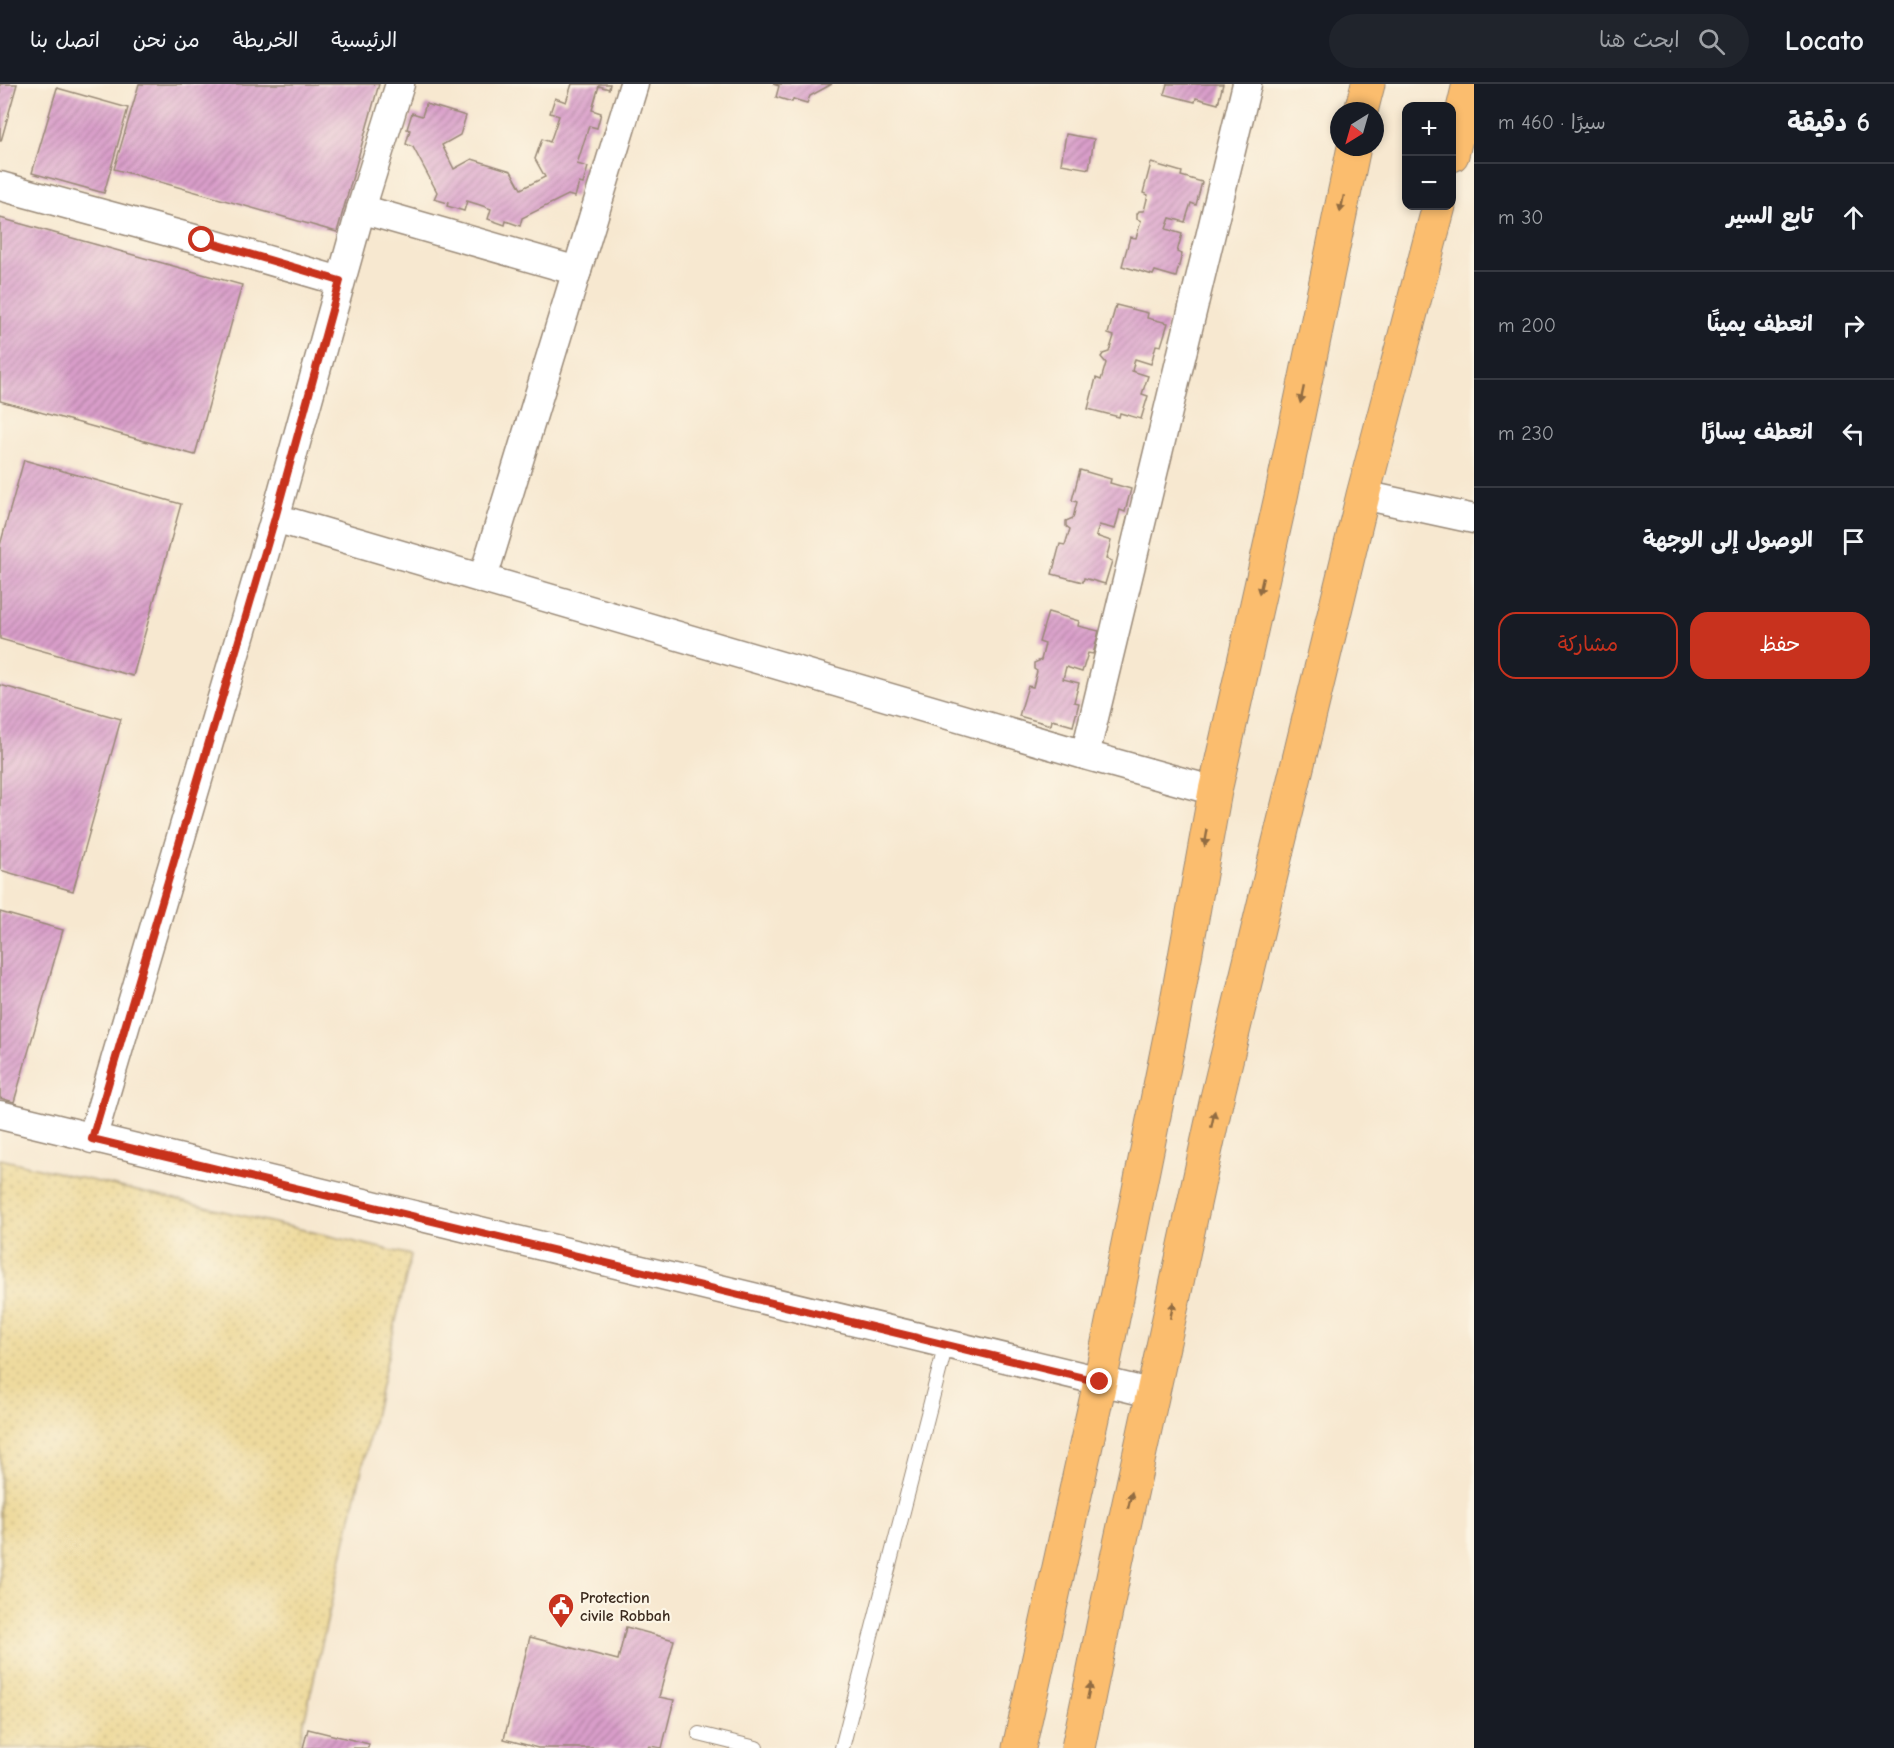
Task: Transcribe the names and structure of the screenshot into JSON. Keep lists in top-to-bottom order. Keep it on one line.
{"places":{"public building":["Protection civile Robbah"]},"north":"bottom left","page":{"header":"Locato","search":"ابحث هنا","nav":["الرئيسية","الخريطة","من نحن","اتصل بنا"],"heading":["6 دقيقة","سيرًا · 460 m"],"map_buttons":["+","−"],"list":[["تابع السير","30 m"],["انعطف يمينًا","200 m"],["انعطف يسارًا","230 m"],"الوصول إلى الوجهة"],"buttons":["حفظ","مشاركة"]}}
